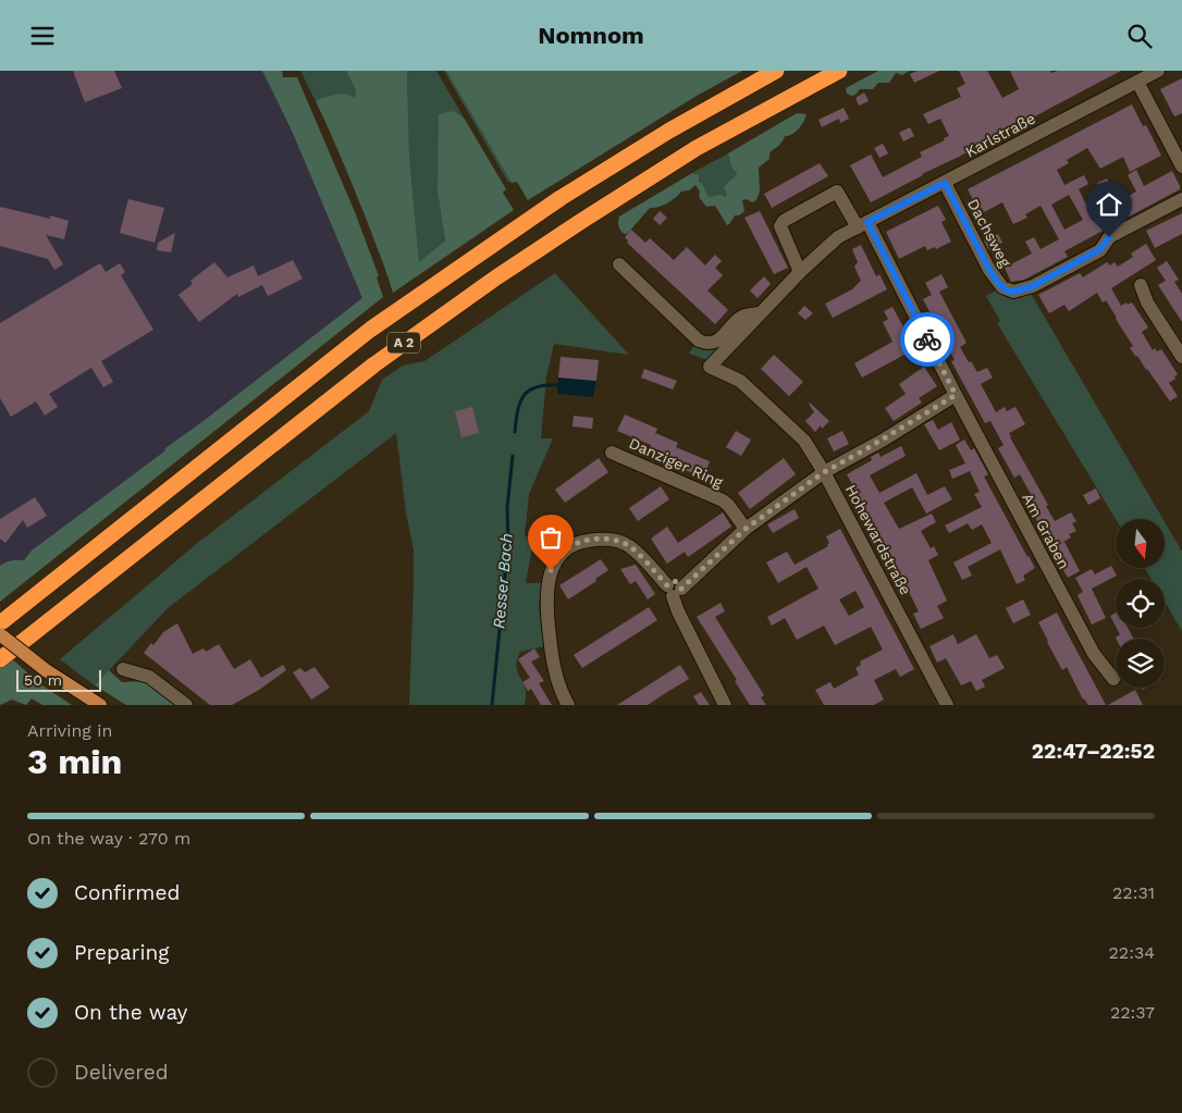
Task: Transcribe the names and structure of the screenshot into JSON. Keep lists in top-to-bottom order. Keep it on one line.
{"streets":{"highway":["A 2"],"street":["Karlstraße","Dachsweg","Danziger Ring","Am Graben","Hohewardstraße"]},"crossings":[["Karlstraße","Dachsweg"],["Karlstraße","Am Graben"],["Karlstraße","Hohewardstraße"]],"water":["Resser Bach"],"scale_bar":"50 m","north":"bottom","page":{"header":"Nomnom","scale":"50 m","heading":["3 min","Arriving in","22:47–22:52"],"bar":"On the way · 270 m","list":[["Confirmed","22:31"],["Preparing","22:34"],["On the way","22:37"],"Delivered"]}}
